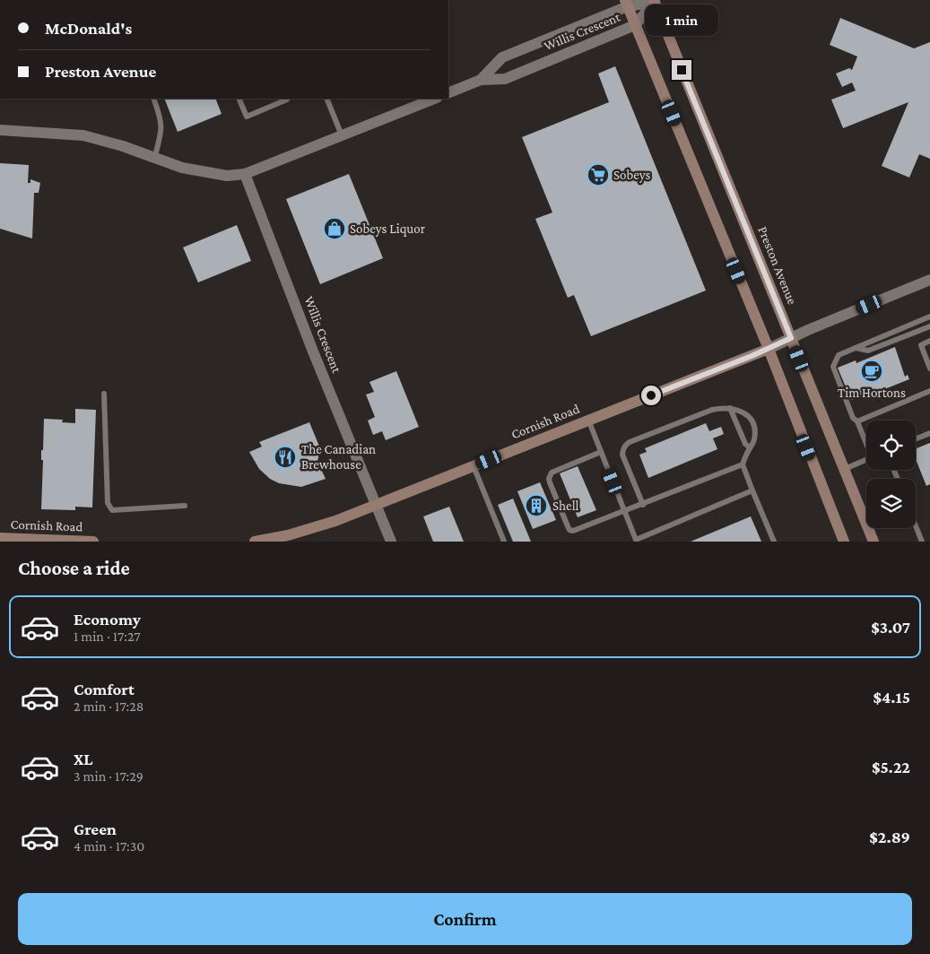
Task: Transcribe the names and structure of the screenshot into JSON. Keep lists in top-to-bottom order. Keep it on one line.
{"streets":{"main road":["Preston Avenue","Cornish Road"],"street":["Willis Crescent"]},"crossings":[["Willis Crescent","Preston Avenue"],["Willis Crescent","Cornish Road"]],"places":{"supermarket":["Sobeys"],"shop":["Sobeys Liquor"],"cafe":["Tim Hortons"],"restaurant":["The Canadian Brewhouse"],"building":["Shell"]},"page":{"banner":["McDonald's","Preston Avenue"],"bubble":"1 min","heading":"Choose a ride","list":[{"name":"Economy","note":"1 min · 17:27","value":"$3.07"},{"name":"Comfort","note":"2 min · 17:28","value":"$4.15"},{"name":"XL","note":"3 min · 17:29","value":"$5.22"},{"name":"Green","note":"4 min · 17:30","value":"$2.89"}],"buttons":"Confirm"}}
